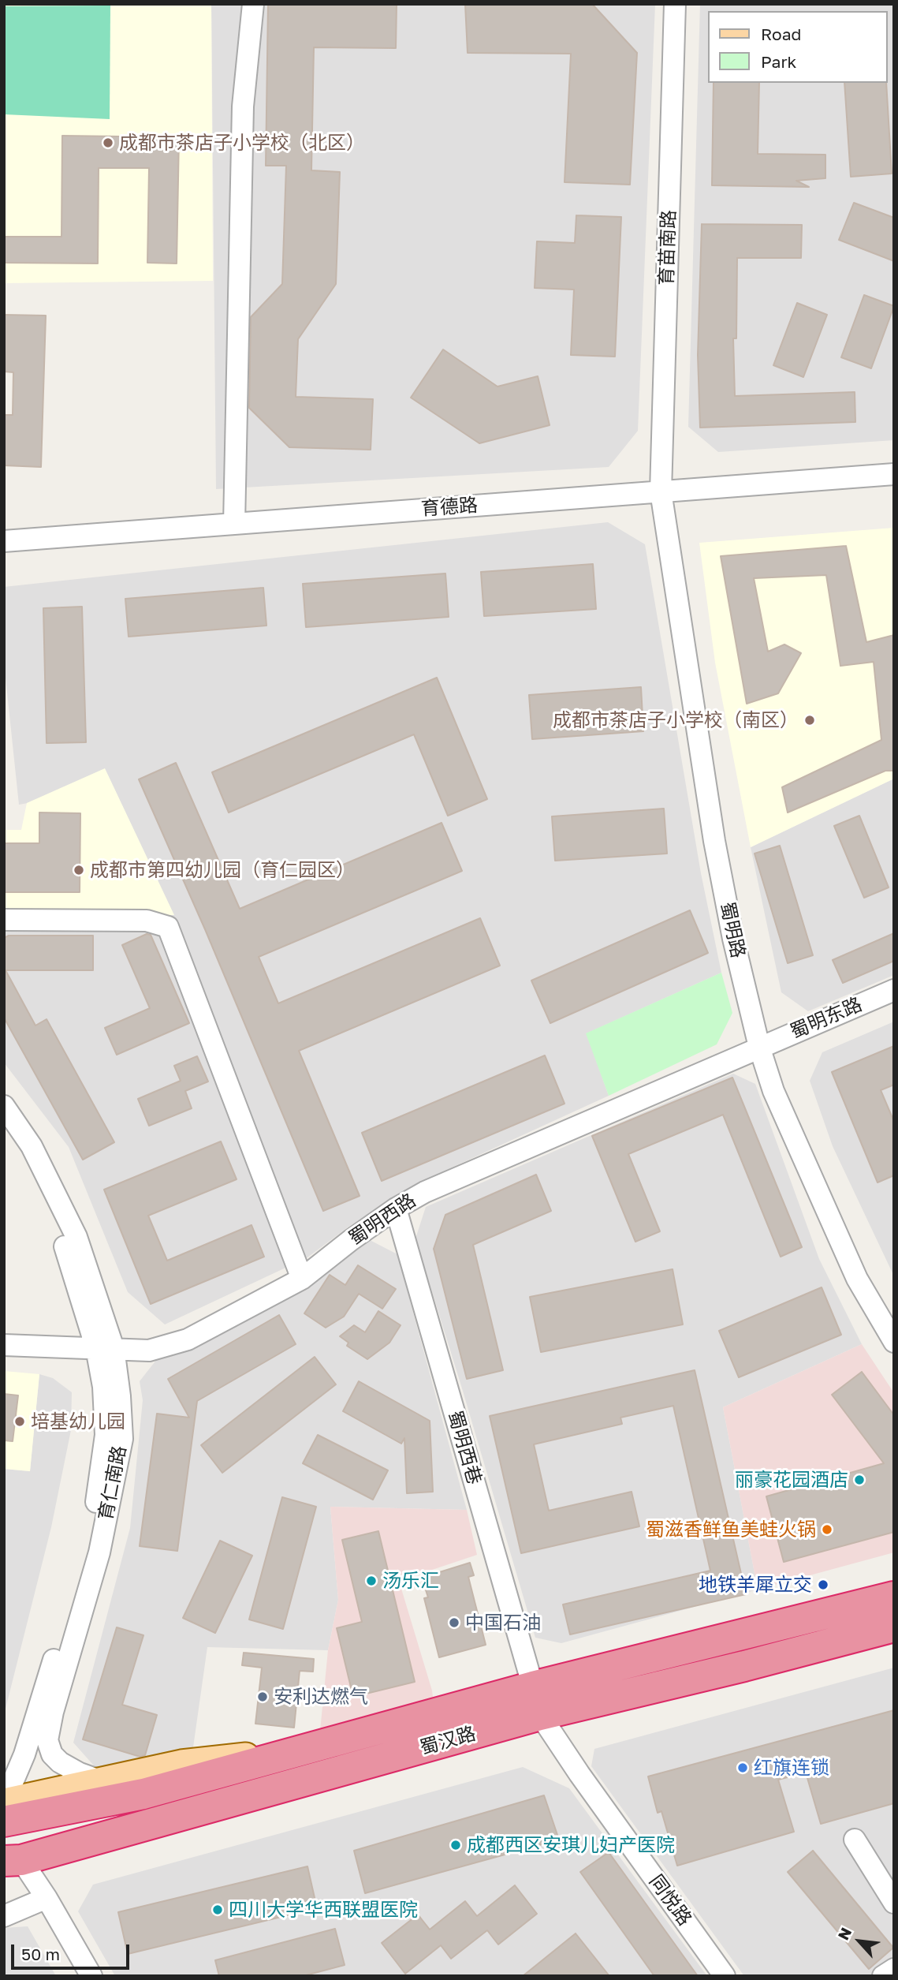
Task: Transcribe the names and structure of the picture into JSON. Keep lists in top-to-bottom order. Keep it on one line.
{"streets":{"highway":["蜀汉路"],"street":["育苗南路","育德路","蜀明路","蜀明东路","蜀明西路","蜀明西巷","育仁南路","同悦路"]},"crossings":[["育苗南路","育德路"],["育苗南路","蜀明路"],["育德路","蜀明路"],["蜀明路","蜀明东路"],["蜀明路","蜀明西路"],["蜀明东路","蜀明西路"],["蜀明西路","蜀明西巷"],["蜀明西路","育仁南路"],["蜀明西巷","蜀汉路"],["蜀汉路","同悦路"]],"places":["成都市茶店子小学校（北区）","成都市茶店子小学校（南区）","成都市第四幼儿园（育仁园区）","培基幼儿园","丽豪花园酒店","蜀滋香鲜鱼美蛙火锅","汤乐汇","地铁羊犀立交","中国石油","安利达燃气","红旗连锁","成都西区安琪儿妇产医院","四川大学华西联盟医院"],"legend":["Road","Park"],"scale_bar":"50 m","north":"top left"}
